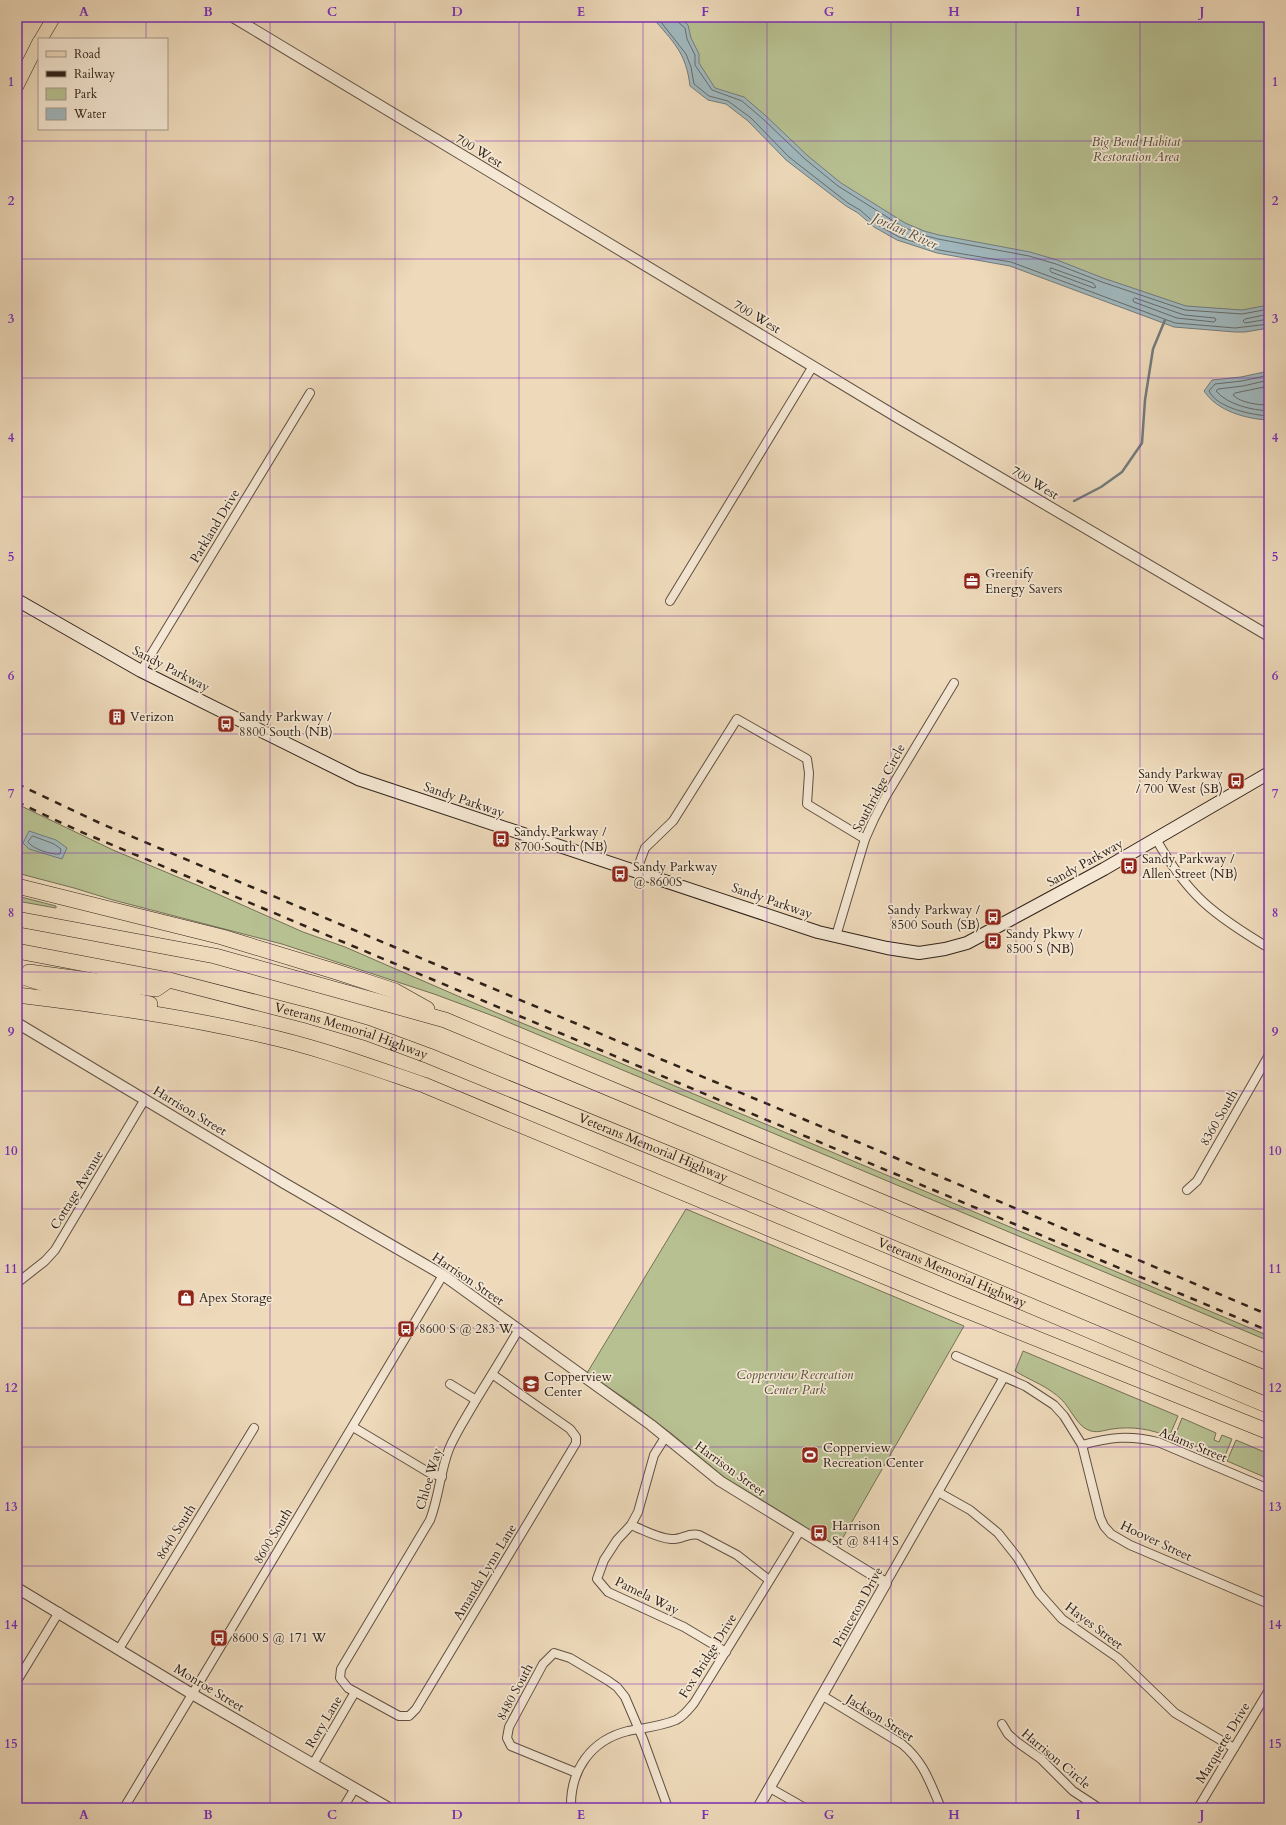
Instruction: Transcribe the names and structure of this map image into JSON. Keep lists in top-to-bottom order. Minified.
{"streets":{"highway":["Veterans Memorial Highway"],"main road":["Sandy Parkway"],"street":["700 West","Parkland Drive","Southridge Circle","Harrison Street","8360 South","Cottage Avenue","Adams Street","Chloe Way","8640 South","8600 South","Hoover Street","Amanda Lynn Lane","Pamela Way","Princeton Drive","Hayes Street","Fox Bridge Drive","Monroe Street","8480 South","Jackson Street","Rory Lane","Marquette Drive","Harrison Circle"]},"crossings":[["Parkland Drive","Sandy Parkway"],["Sandy Parkway","Southridge Circle"],["Harrison Street","Cottage Avenue"],["Harrison Street","Chloe Way"],["Harrison Street","8600 South"],["Harrison Street","Pamela Way"],["Harrison Street","Princeton Drive"],["Harrison Street","Fox Bridge Drive"],["Adams Street","Hoover Street"],["Chloe Way","Amanda Lynn Lane"],["Chloe Way","Rory Lane"],["8640 South","Monroe Street"],["8600 South","Monroe Street"],["Hoover Street","Princeton Drive"],["Amanda Lynn Lane","Rory Lane"],["Pamela Way","Fox Bridge Drive"],["Princeton Drive","Hayes Street"],["Princeton Drive","Jackson Street"],["Hayes Street","Marquette Drive"],["Fox Bridge Drive","8480 South"],["Monroe Street","Rory Lane"]],"water":["Jordan River"],"parks":["Big Bend Habitat Restoration Area","Copperview Recreation Center Park"],"places":{"office":["Greenify Energy Savers"],"building":["Verizon"],"bus stop":["Sandy Parkway / 8800 South (NB)","Sandy Parkway / 700 West (SB)","Sandy Parkway / 8700 South (NB)","Sandy Parkway / Allen Street (NB)","Sandy Parkway @ 8600S","Sandy Parkway / 8500 South (SB)","Sandy Pkwy / 8500 S (NB)","8600 S @ 283 W","Harrison St @ 8414 S","8600 S @ 171 W"],"shop":["Apex Storage"],"school or university":["Copperview Center"],"sports":["Copperview Recreation Center"]},"legend":["Road","Railway","Park","Water"],"grid":{"columns":["A","B","C","D","E","F","G","H","I","J"],"rows":["1","2","3","4","5","6","7","8","9","10","11","12","13","14","15"]}}
